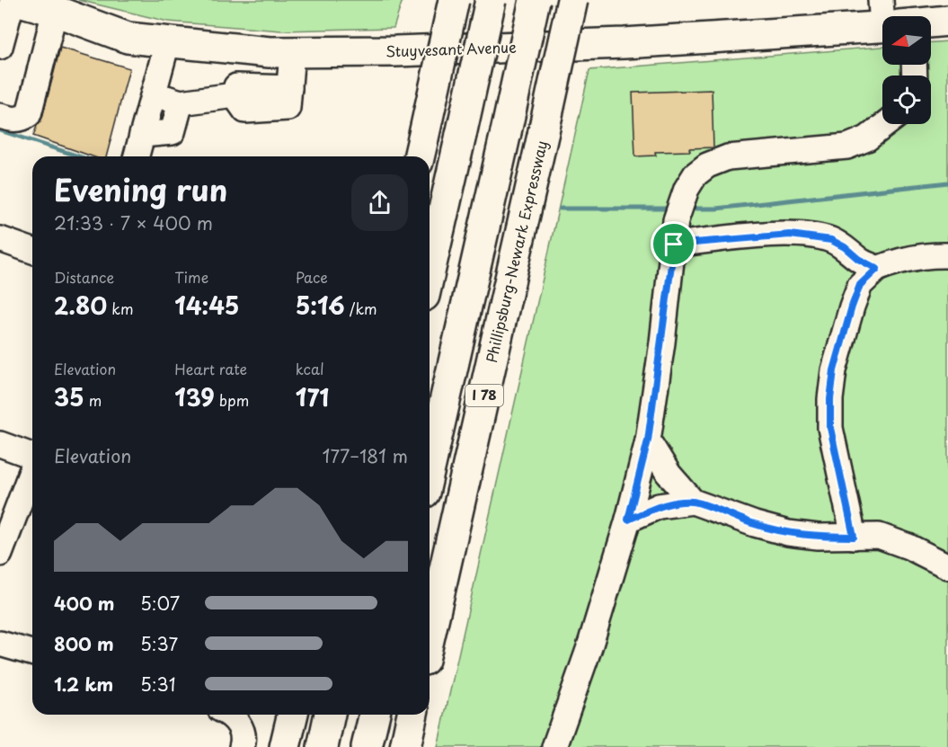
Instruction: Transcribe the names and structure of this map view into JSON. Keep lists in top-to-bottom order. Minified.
{"streets":{"main road":["Stuyvesant Avenue","Phillipsburg-Newark Expressway","I 78"]},"north":"left","page":{"heading":["Evening run","21:33 · 7 × 400 m"],"stats":[["Distance","2.80 km"],["Time","14:45"],["Pace","5:16 /km"],["Elevation","35 m"],["Heart rate","139 bpm"],["kcal","171"]],"chart":["Elevation","177–181 m"],"list":[{"name":"400 m","note":"5:07"},{"name":"800 m","note":"5:37"},{"name":"1.2 km","note":"5:31"}]}}
